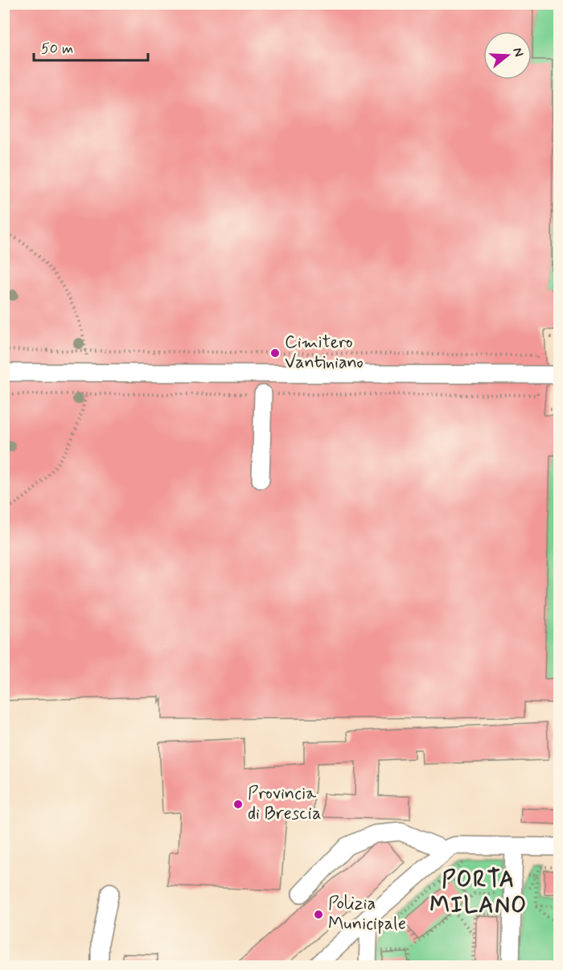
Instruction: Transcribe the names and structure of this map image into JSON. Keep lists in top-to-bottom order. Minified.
{"districts":["PORTA MILANO"],"places":["Cimitero Vantiniano","Provincia di Brescia","Polizia Municipale"],"scale_bar":"50 m","north":"right"}
